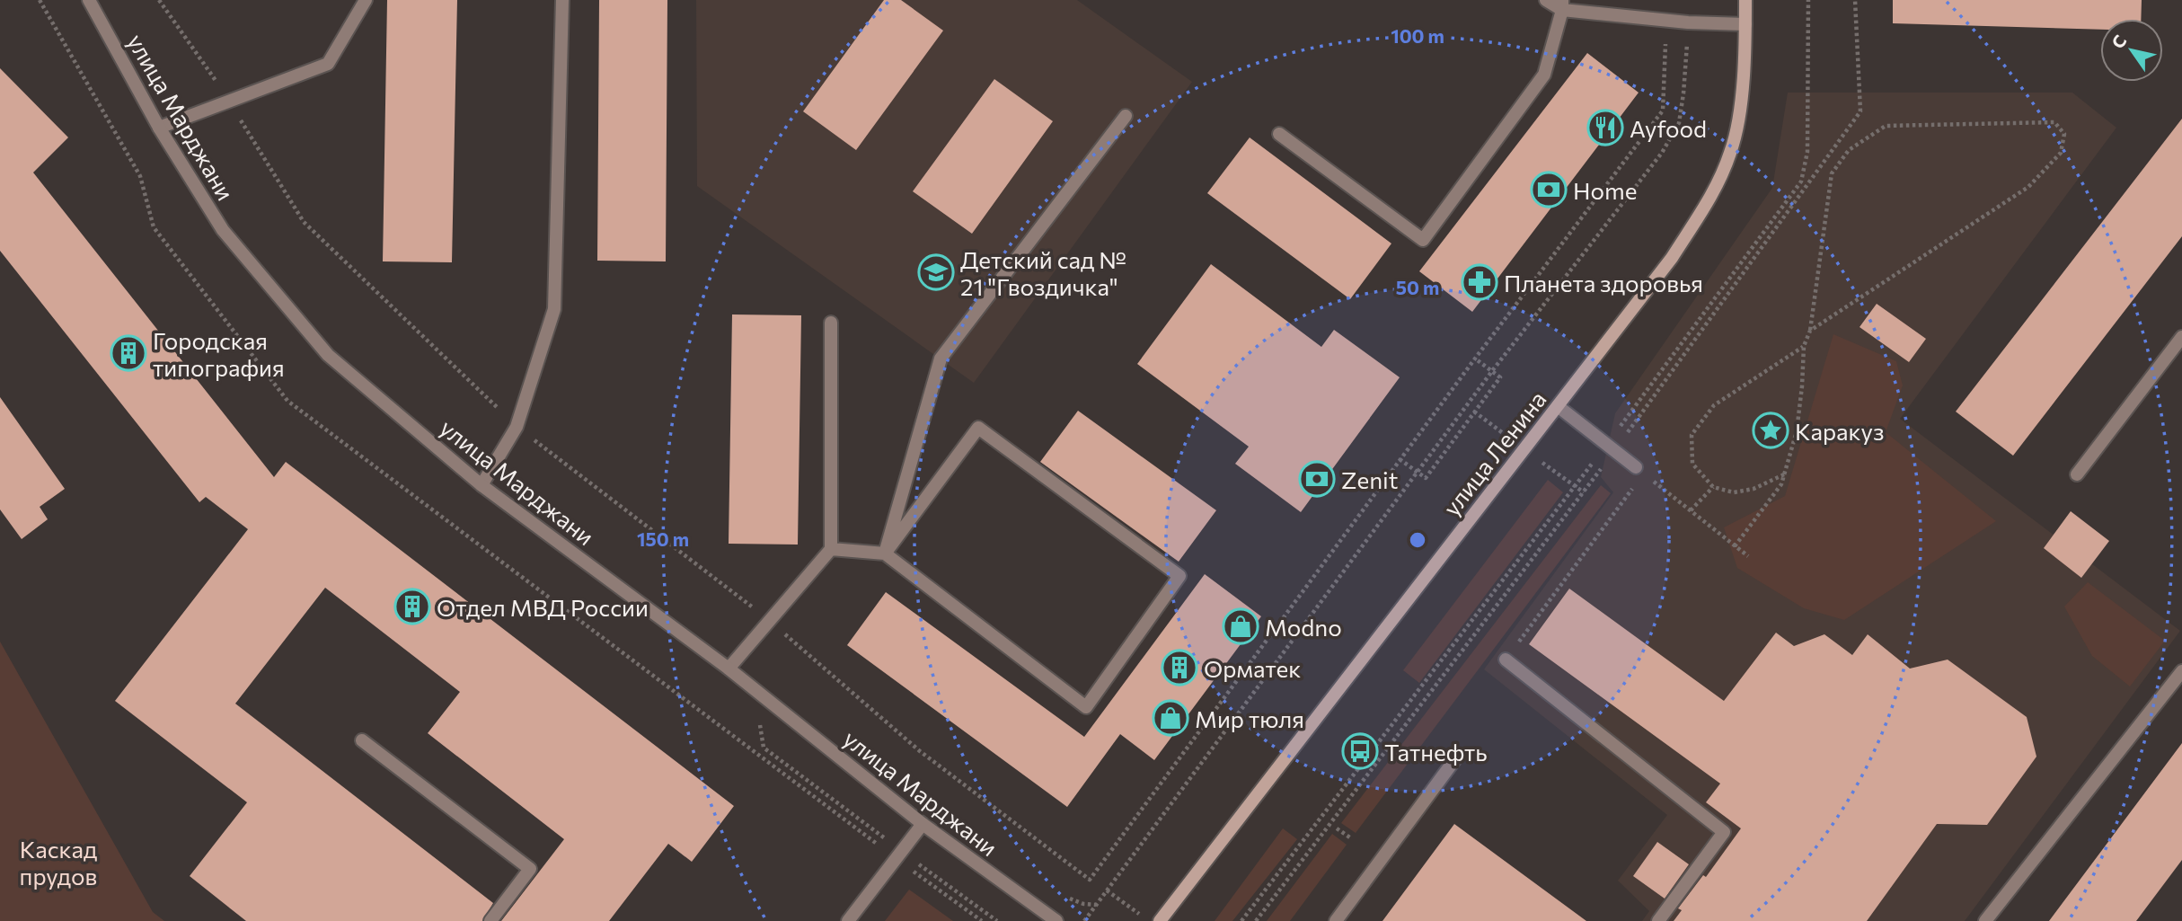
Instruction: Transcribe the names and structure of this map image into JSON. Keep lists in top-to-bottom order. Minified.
{"streets":{"main road":["улица Ленина"],"street":["улица Марджани"]},"parks":["Каскад прудов"],"places":{"restaurant":["Ayfood"],"bank":["Home","Zenit"],"school or university":["Детский сад № 21 \"Гвоздичка\""],"pharmacy":["Планета здоровья"],"building":["Городская типография","Отдел МВД России","Орматек"],"place":["Каракуз"],"shop":["Modno","Мир тюля"],"bus stop":["Татнефть"]},"north":"top left","rings":["100 m","50 m","150 m"]}
